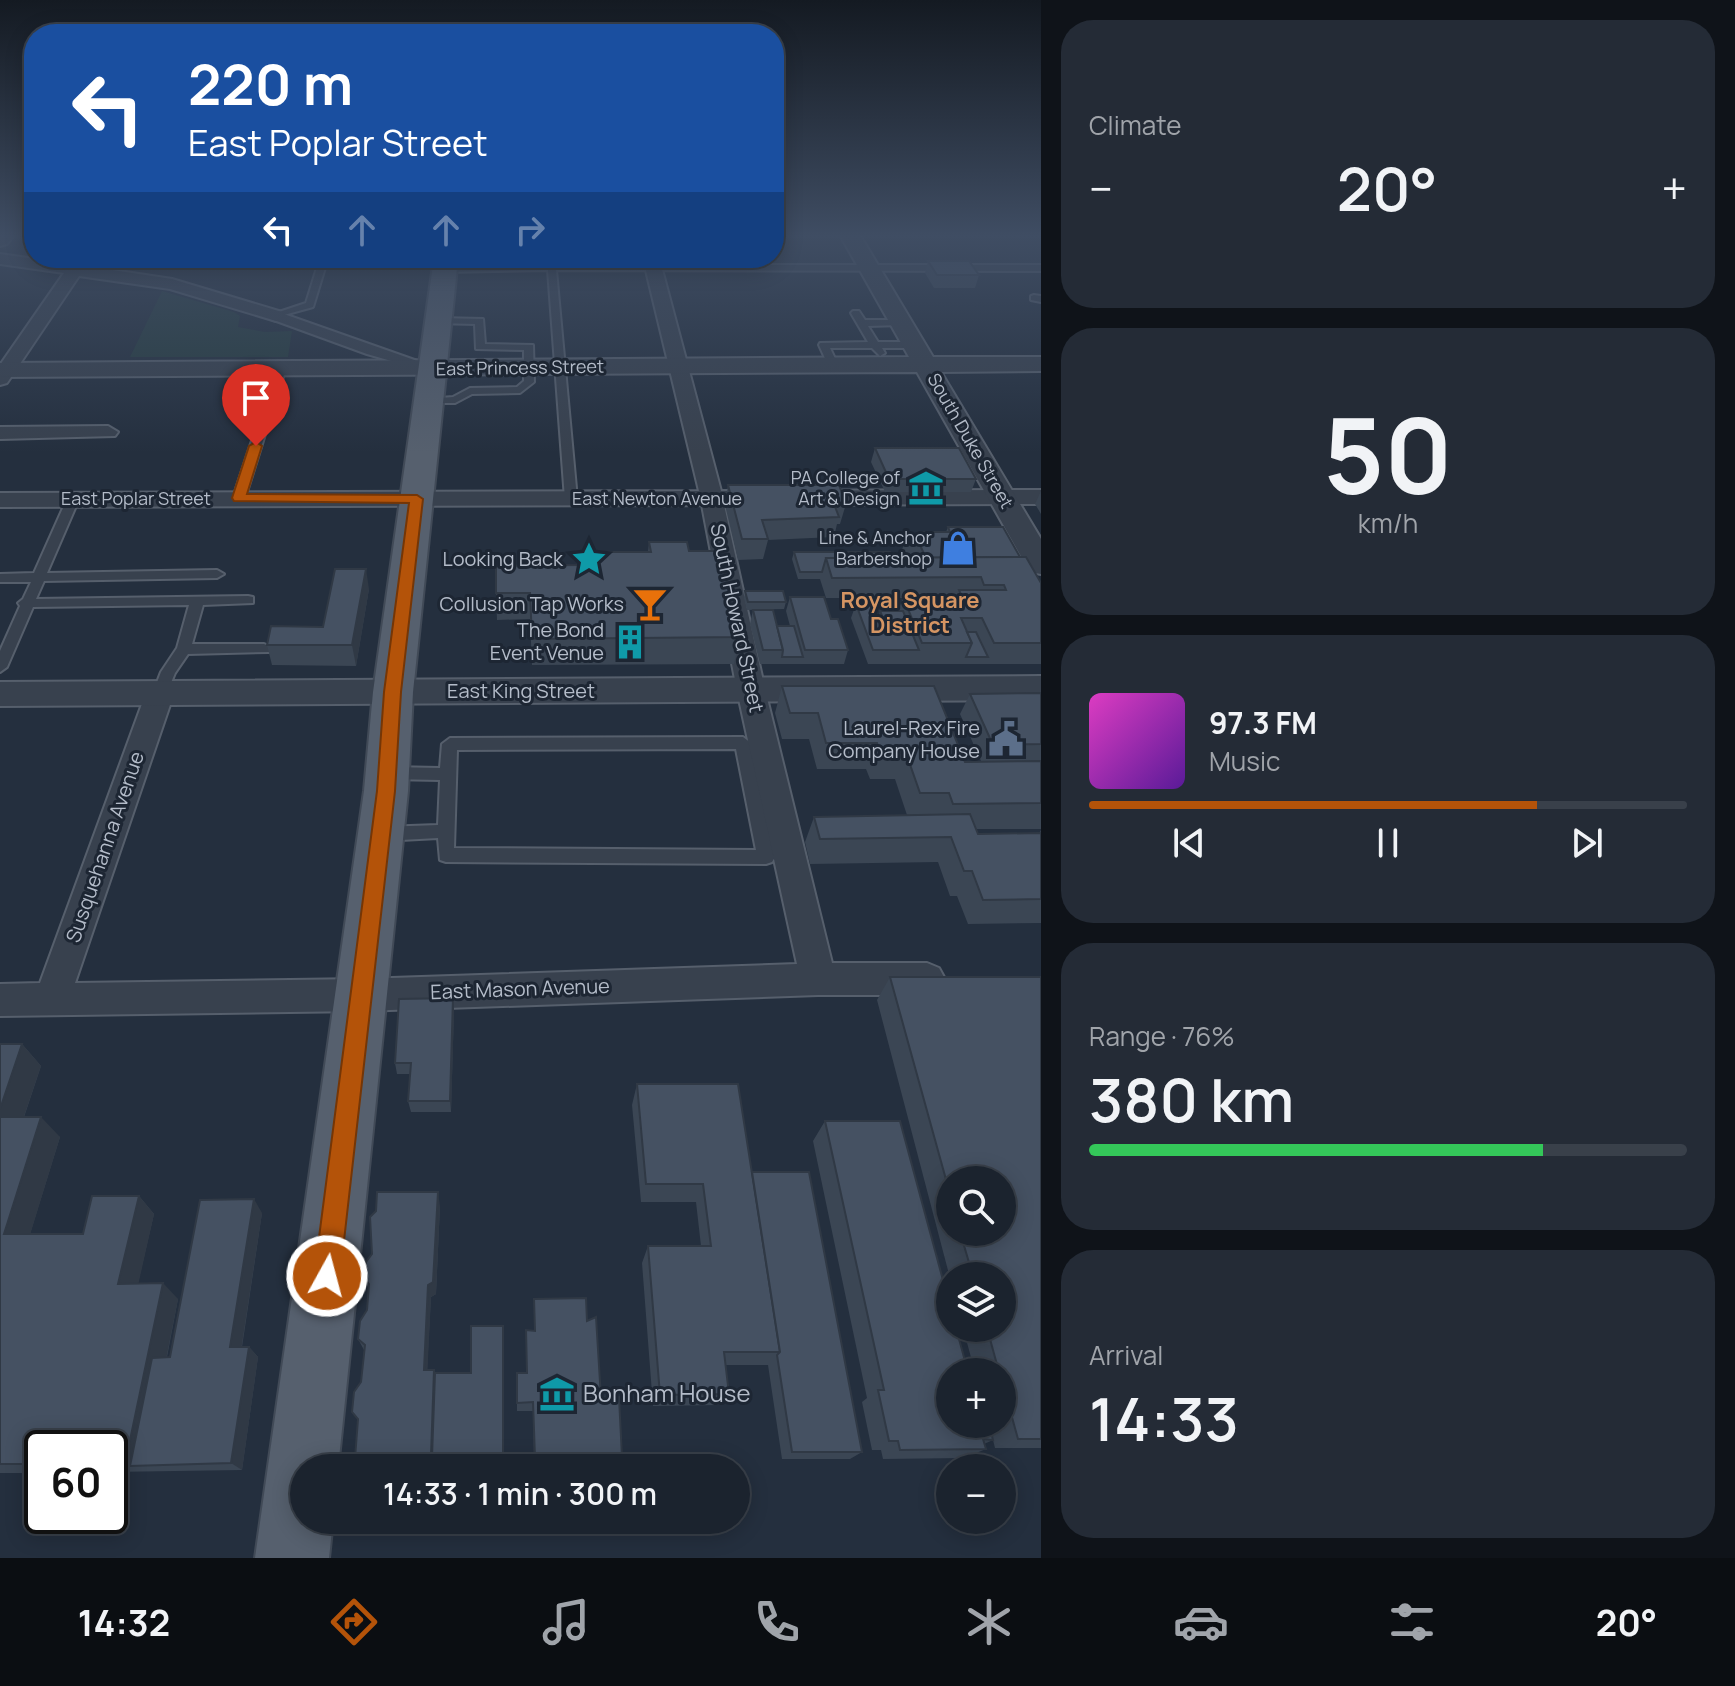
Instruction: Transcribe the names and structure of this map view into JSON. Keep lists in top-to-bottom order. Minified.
{"streets":{"street":["East Princess Street","South Duke Street","East Poplar Street","East Newton Avenue","South Howard Street","East King Street","Susquehanna Avenue","East Mason Avenue"]},"crossings":[["East Princess Street","South Duke Street"],["East Princess Street","South Howard Street"],["South Duke Street","East Newton Avenue"],["East Poplar Street","East Newton Avenue"],["East Newton Avenue","South Howard Street"],["South Howard Street","East King Street"],["South Howard Street","East Mason Avenue"],["East King Street","Susquehanna Avenue"],["Susquehanna Avenue","East Mason Avenue"]],"districts":["Royal Square District"],"places":{"museum":["PA College of Art & Design","Bonham House"],"shop":["Line & Anchor Barbershop"],"place":["Looking Back"],"bar":["Collusion Tap Works"],"building":["The Bond Event Venue"],"public building":["Laurel-Rex Fire Company House"]},"page":{"tile":["Climate",["50","km/h"],["Range · 76%","380 km"],["Arrival","14:33"]],"turn":["220 m","East Poplar Street"],"heat":["−","20°","+"],"song":["97.3 FM","Music"],"map_buttons":["+","−"],"limit":"60","trip":"14:33 · 1 min · 300 m","tabs":["14:32","20°"]}}
